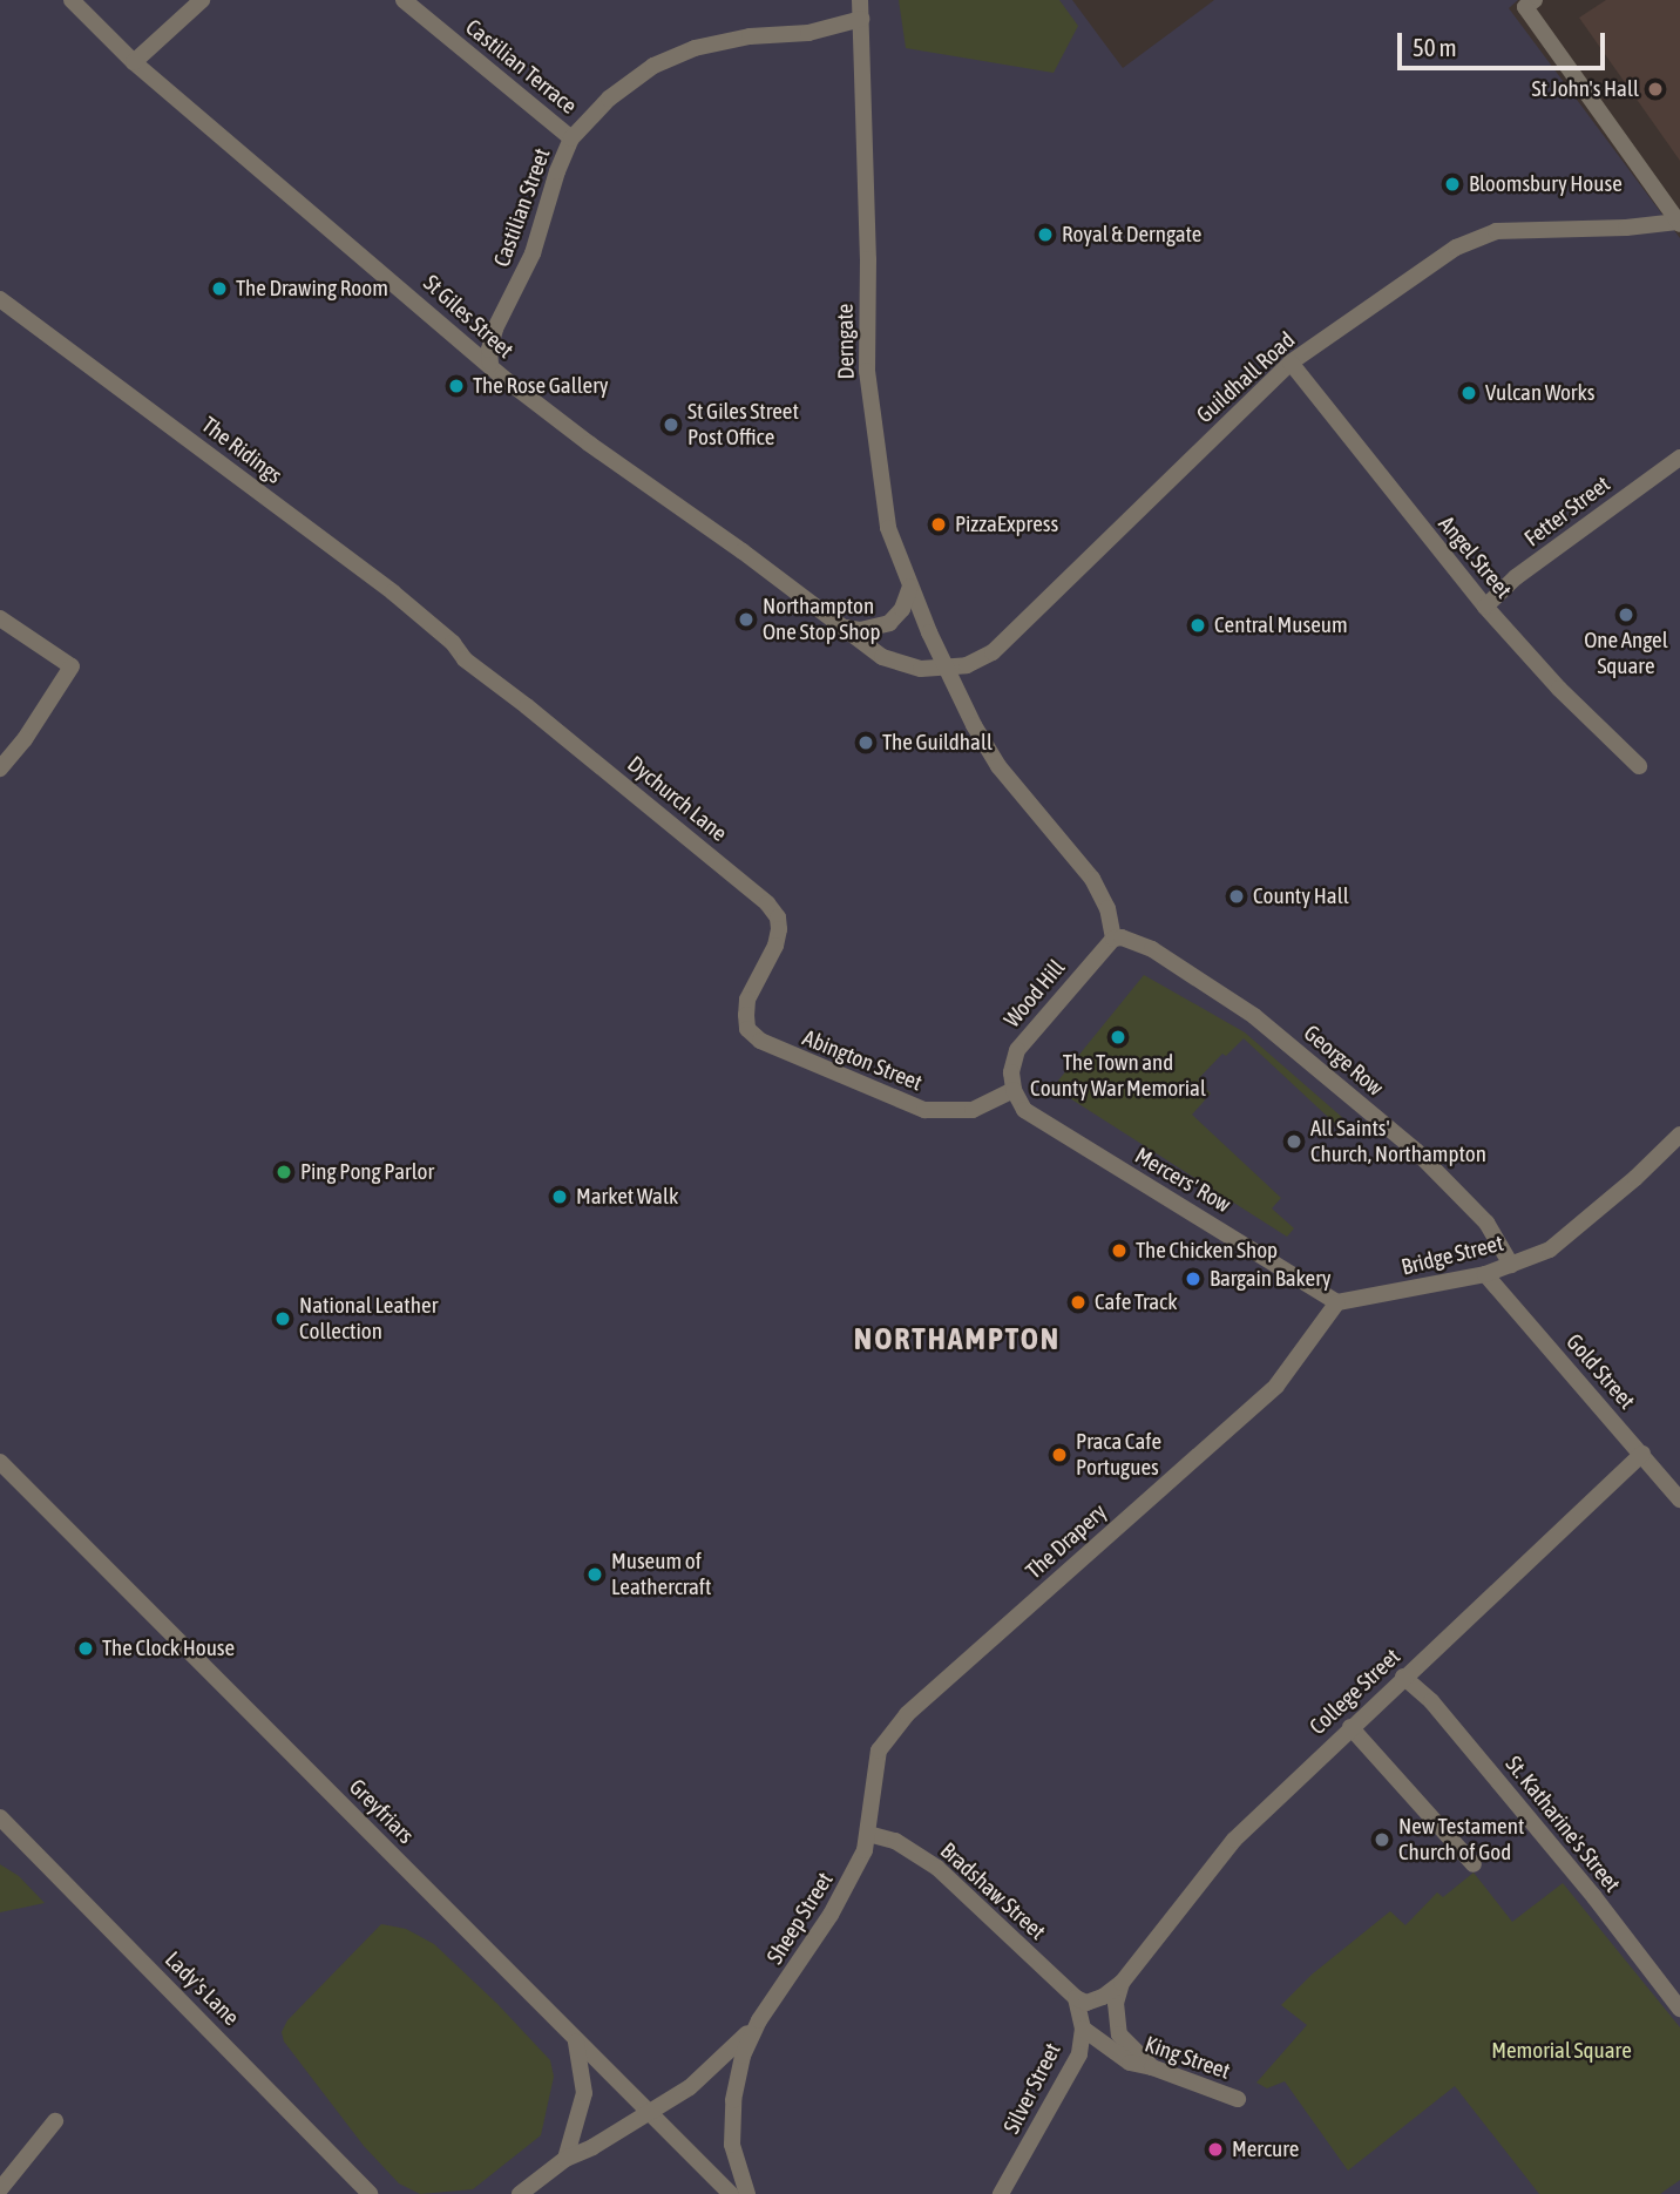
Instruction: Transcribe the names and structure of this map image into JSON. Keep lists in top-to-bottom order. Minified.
{"streets":{"street":["Castilian Terrace","Castilian Street","St Giles Street","Derngate","Guildhall Road","The Ridings","Fetter Street","Angel Street","Dychurch Lane","Wood Hill","Abington Street","George Row","Mercers' Row","Bridge Street","Gold Street","The Drapery","College Street","Greyfriars","St. Katharine's Street","Bradshaw Street","Sheep Street","Lady's Lane","King Street","Silver Street"]},"crossings":[["Castilian Terrace","Castilian Street"],["Castilian Street","St Giles Street"],["Castilian Street","Derngate"],["St Giles Street","Derngate"],["St Giles Street","Guildhall Road"],["Derngate","Guildhall Road"],["Derngate","Wood Hill"],["Derngate","George Row"],["Guildhall Road","Angel Street"],["The Ridings","Dychurch Lane"],["Fetter Street","Angel Street"],["Dychurch Lane","Abington Street"],["Wood Hill","Abington Street"],["Wood Hill","George Row"],["Wood Hill","Mercers' Row"],["Abington Street","Mercers' Row"],["George Row","Bridge Street"],["Mercers' Row","Bridge Street"],["Mercers' Row","The Drapery"],["Bridge Street","Gold Street"],["Bridge Street","The Drapery"],["Gold Street","College Street"],["The Drapery","Bradshaw Street"],["The Drapery","Sheep Street"],["College Street","St. Katharine's Street"],["College Street","Bradshaw Street"],["College Street","Silver Street"],["Greyfriars","Sheep Street"],["Bradshaw Street","Sheep Street"],["Bradshaw Street","Silver Street"],["King Street","Silver Street"]],"districts":["NORTHAMPTON"],"parks":["Memorial Square"],"places":["St John's Hall","Bloomsbury House","Royal & Derngate","The Drawing Room","The Rose Gallery","Vulcan Works","St Giles Street Post Office","PizzaExpress","One Angel Square","Northampton One Stop Shop","Central Museum","The Guildhall","County Hall","The Town and County War Memorial","All Saints' Church, Northampton","Ping Pong Parlor","Market Walk","The Chicken Shop","Bargain Bakery","Cafe Track","National Leather Collection","Praca Cafe Portugues","Museum of Leathercraft","The Clock House","New Testament Church of God","Mercure"],"scale_bar":"50 m"}
